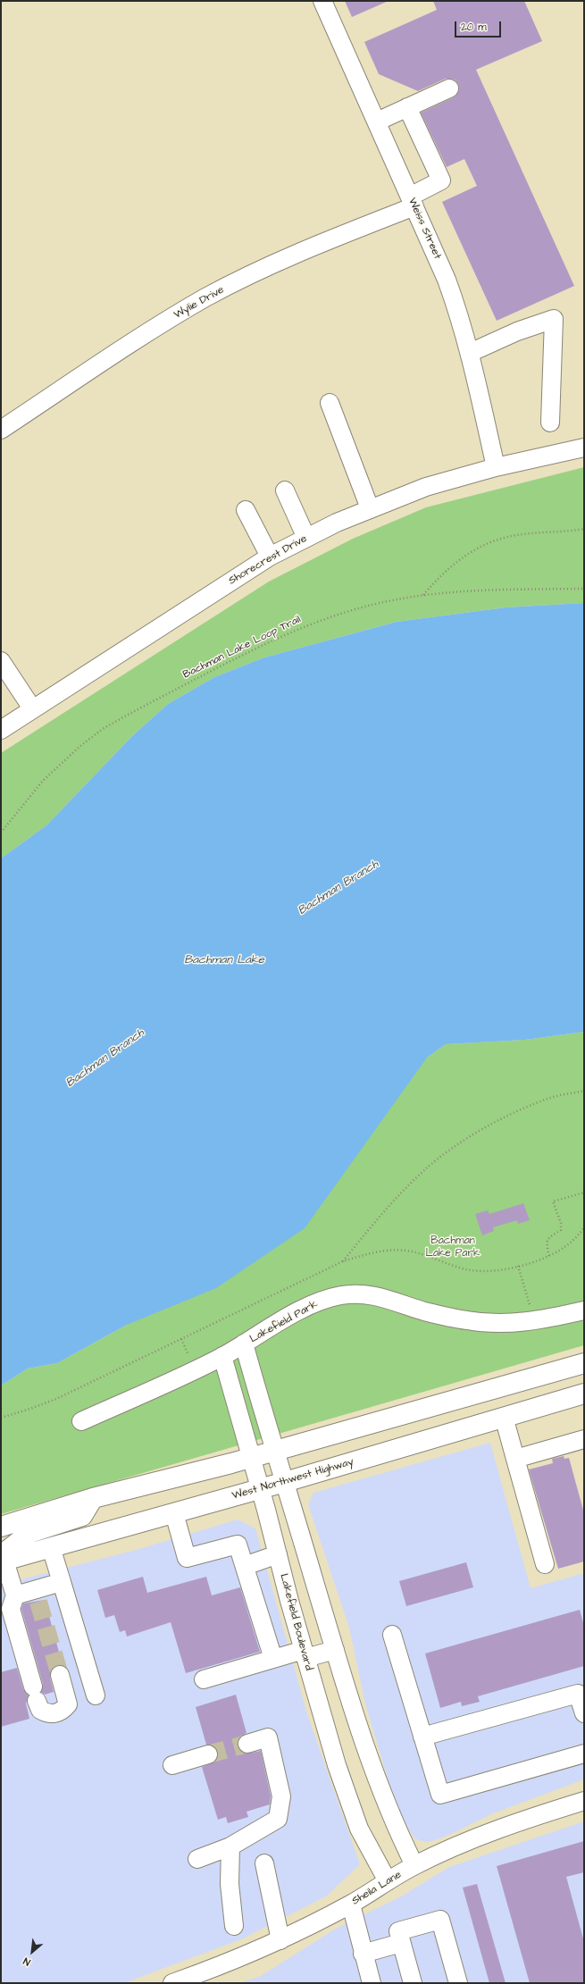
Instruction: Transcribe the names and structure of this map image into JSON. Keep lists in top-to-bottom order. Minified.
{"streets":{"main road":["West Northwest Highway"],"street":["Weiss Street","Wylie Drive","Shorecrest Drive","Lakefield Park","Lakefield Boulevard","Sheila Lane"],"path":["Bachman Lake Loop Trail"]},"crossings":[["Weiss Street","Wylie Drive"],["Weiss Street","Shorecrest Drive"],["Lakefield Park","Lakefield Boulevard"],["West Northwest Highway","Lakefield Boulevard"],["Lakefield Boulevard","Sheila Lane"]],"water":["Bachman Branch","Bachman Lake"],"parks":["Bachman Lake Park"],"scale_bar":"20 m","north":"bottom left"}
